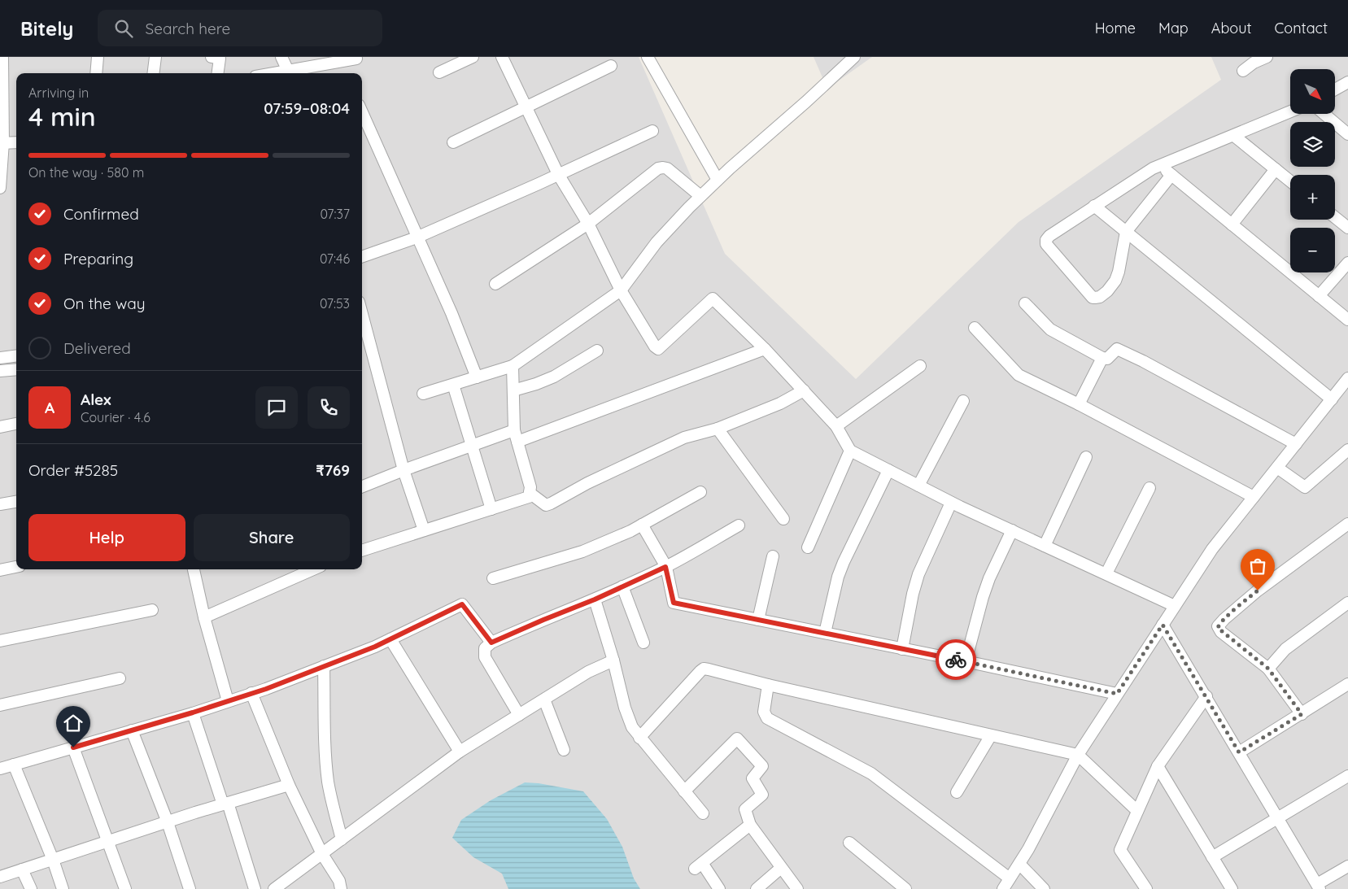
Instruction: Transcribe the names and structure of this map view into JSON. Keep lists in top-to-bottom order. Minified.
{"north":"bottom right","page":{"header":"Bitely","search":"Search here","nav":["Home","Map","About","Contact"],"map_buttons":["+","−"],"heading":["4 min","Arriving in","07:59–08:04"],"panel":["Alex","Courier · 4.6","Order #5285","₹769"],"bar":"On the way · 580 m","list":[["Confirmed","07:37"],["Preparing","07:46"],["On the way","07:53"],"Delivered"],"round":"A","buttons":["Help","Share"]}}
